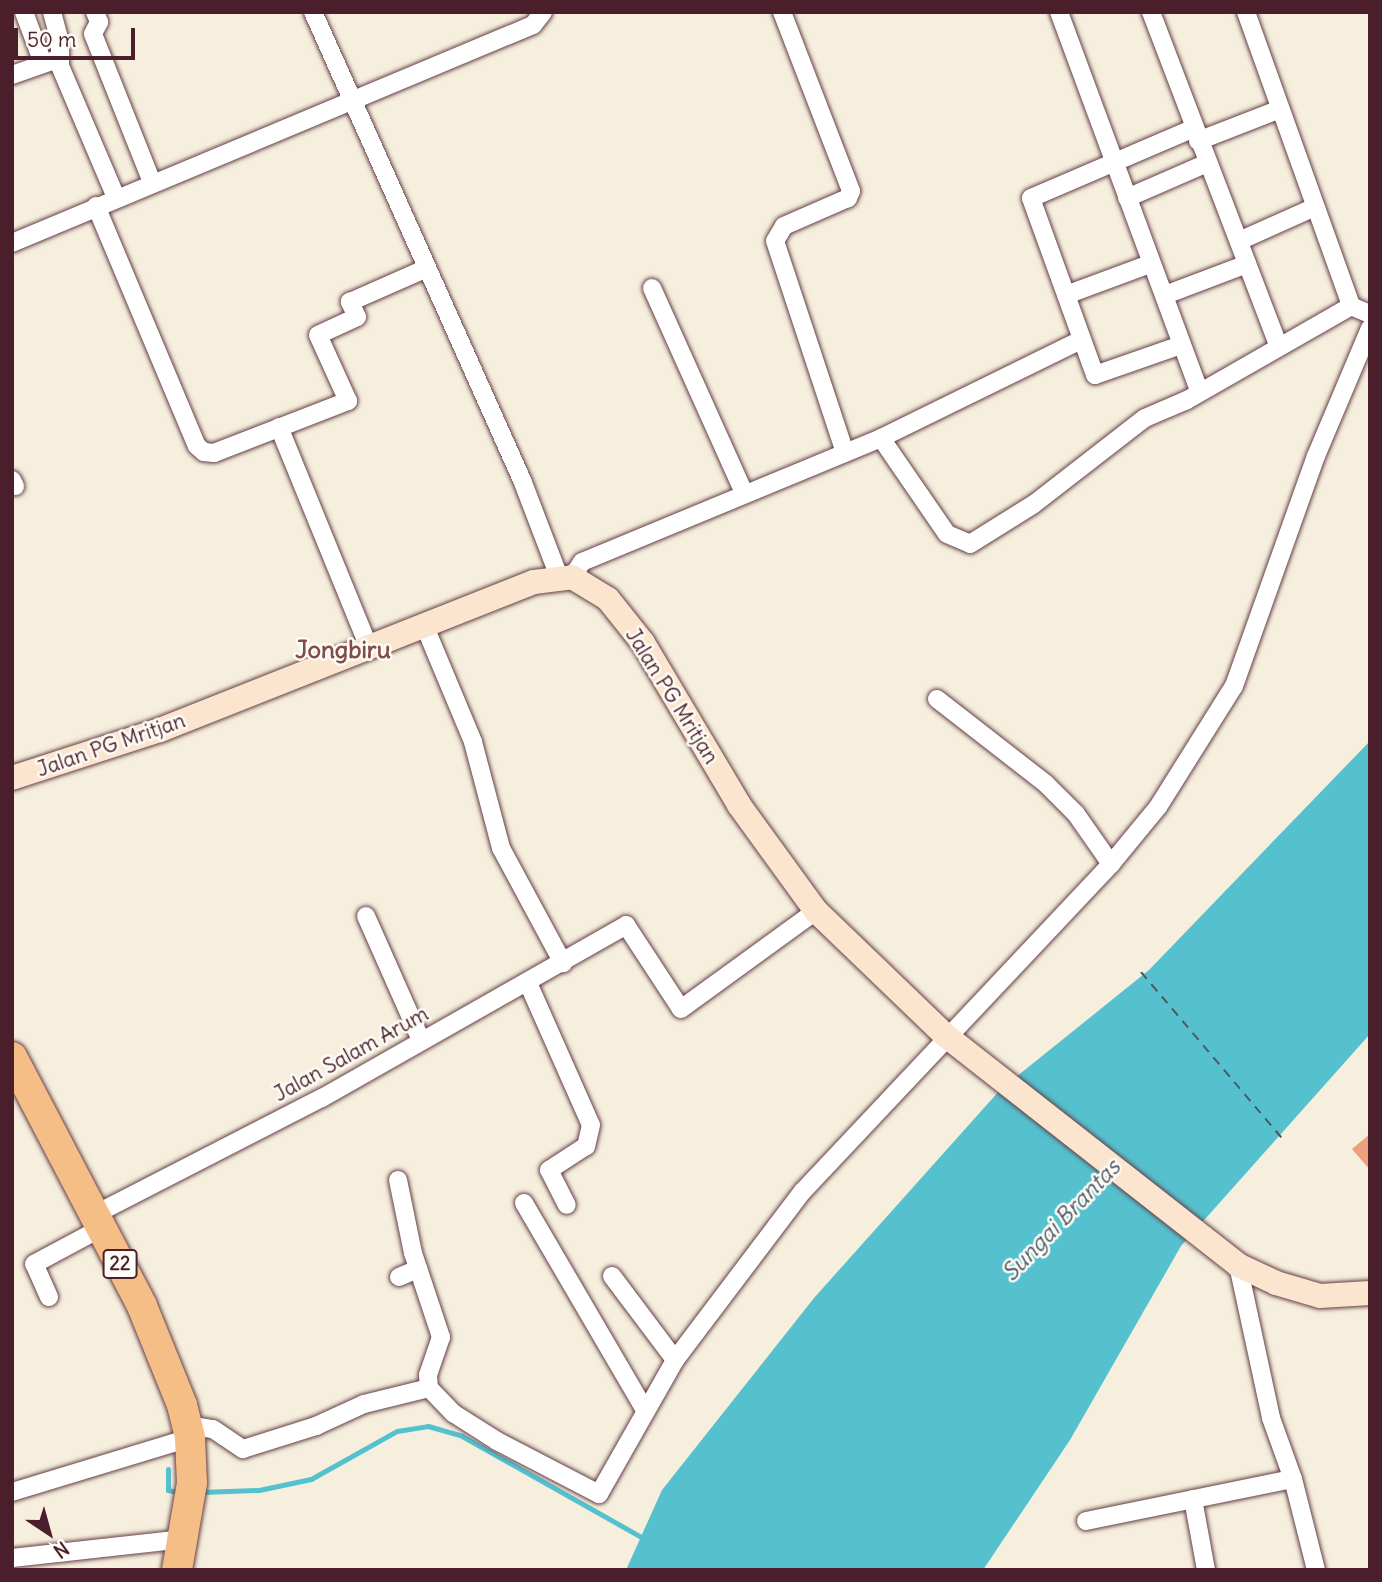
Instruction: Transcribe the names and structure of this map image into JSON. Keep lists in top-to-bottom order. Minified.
{"streets":{"highway":["22"],"main road":["Jalan PG Mritjan"],"street":["Jalan Salam Arum"]},"crossings":[["Jalan PG Mritjan","Jalan Salam Arum"],["Jalan Salam Arum","22"]],"districts":["Jongbiru"],"water":["Sungai Brantas"],"scale_bar":"50 m","north":"bottom right"}
